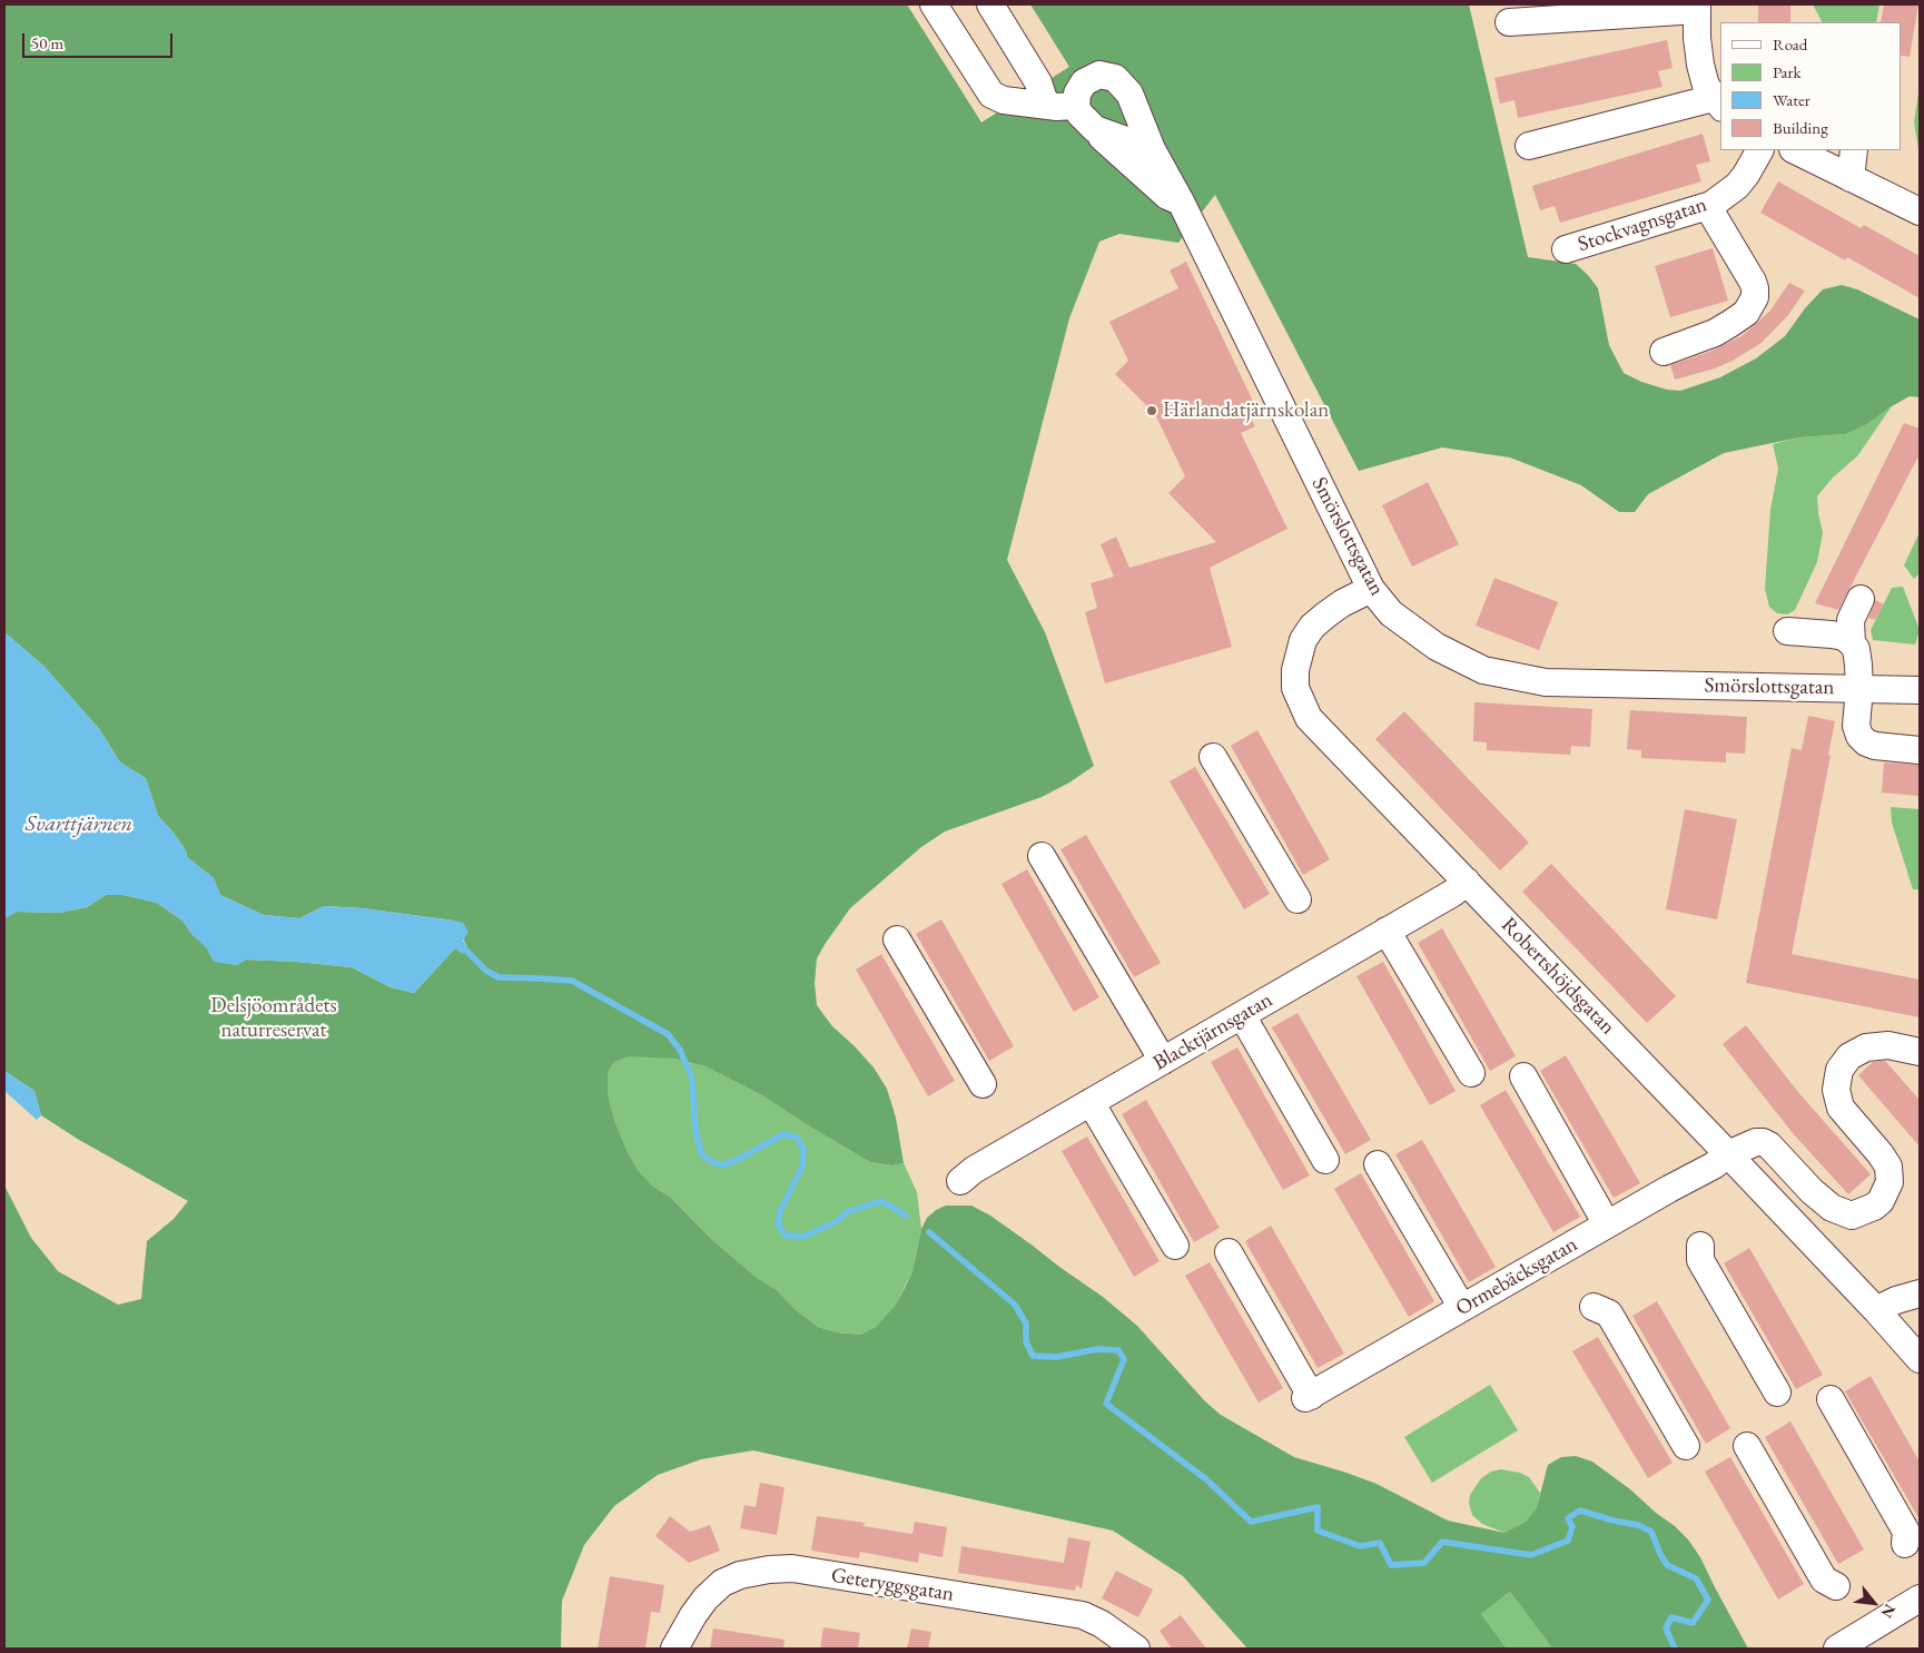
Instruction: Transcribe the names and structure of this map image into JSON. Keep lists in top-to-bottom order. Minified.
{"streets":{"street":["Stockvagnsgatan","Smörslottsgatan","Robertshöjdsgatan","Blacktjärnsgatan","Ormebäcksgatan","Geteryggsgatan"]},"crossings":[["Smörslottsgatan","Robertshöjdsgatan"],["Robertshöjdsgatan","Blacktjärnsgatan"],["Robertshöjdsgatan","Ormebäcksgatan"]],"water":["Svarttjärnen"],"parks":["Delsjöområdets naturreservat"],"places":["Härlandatjärnskolan"],"legend":["Road","Park","Water","Building"],"scale_bar":"50 m","north":"bottom right"}
